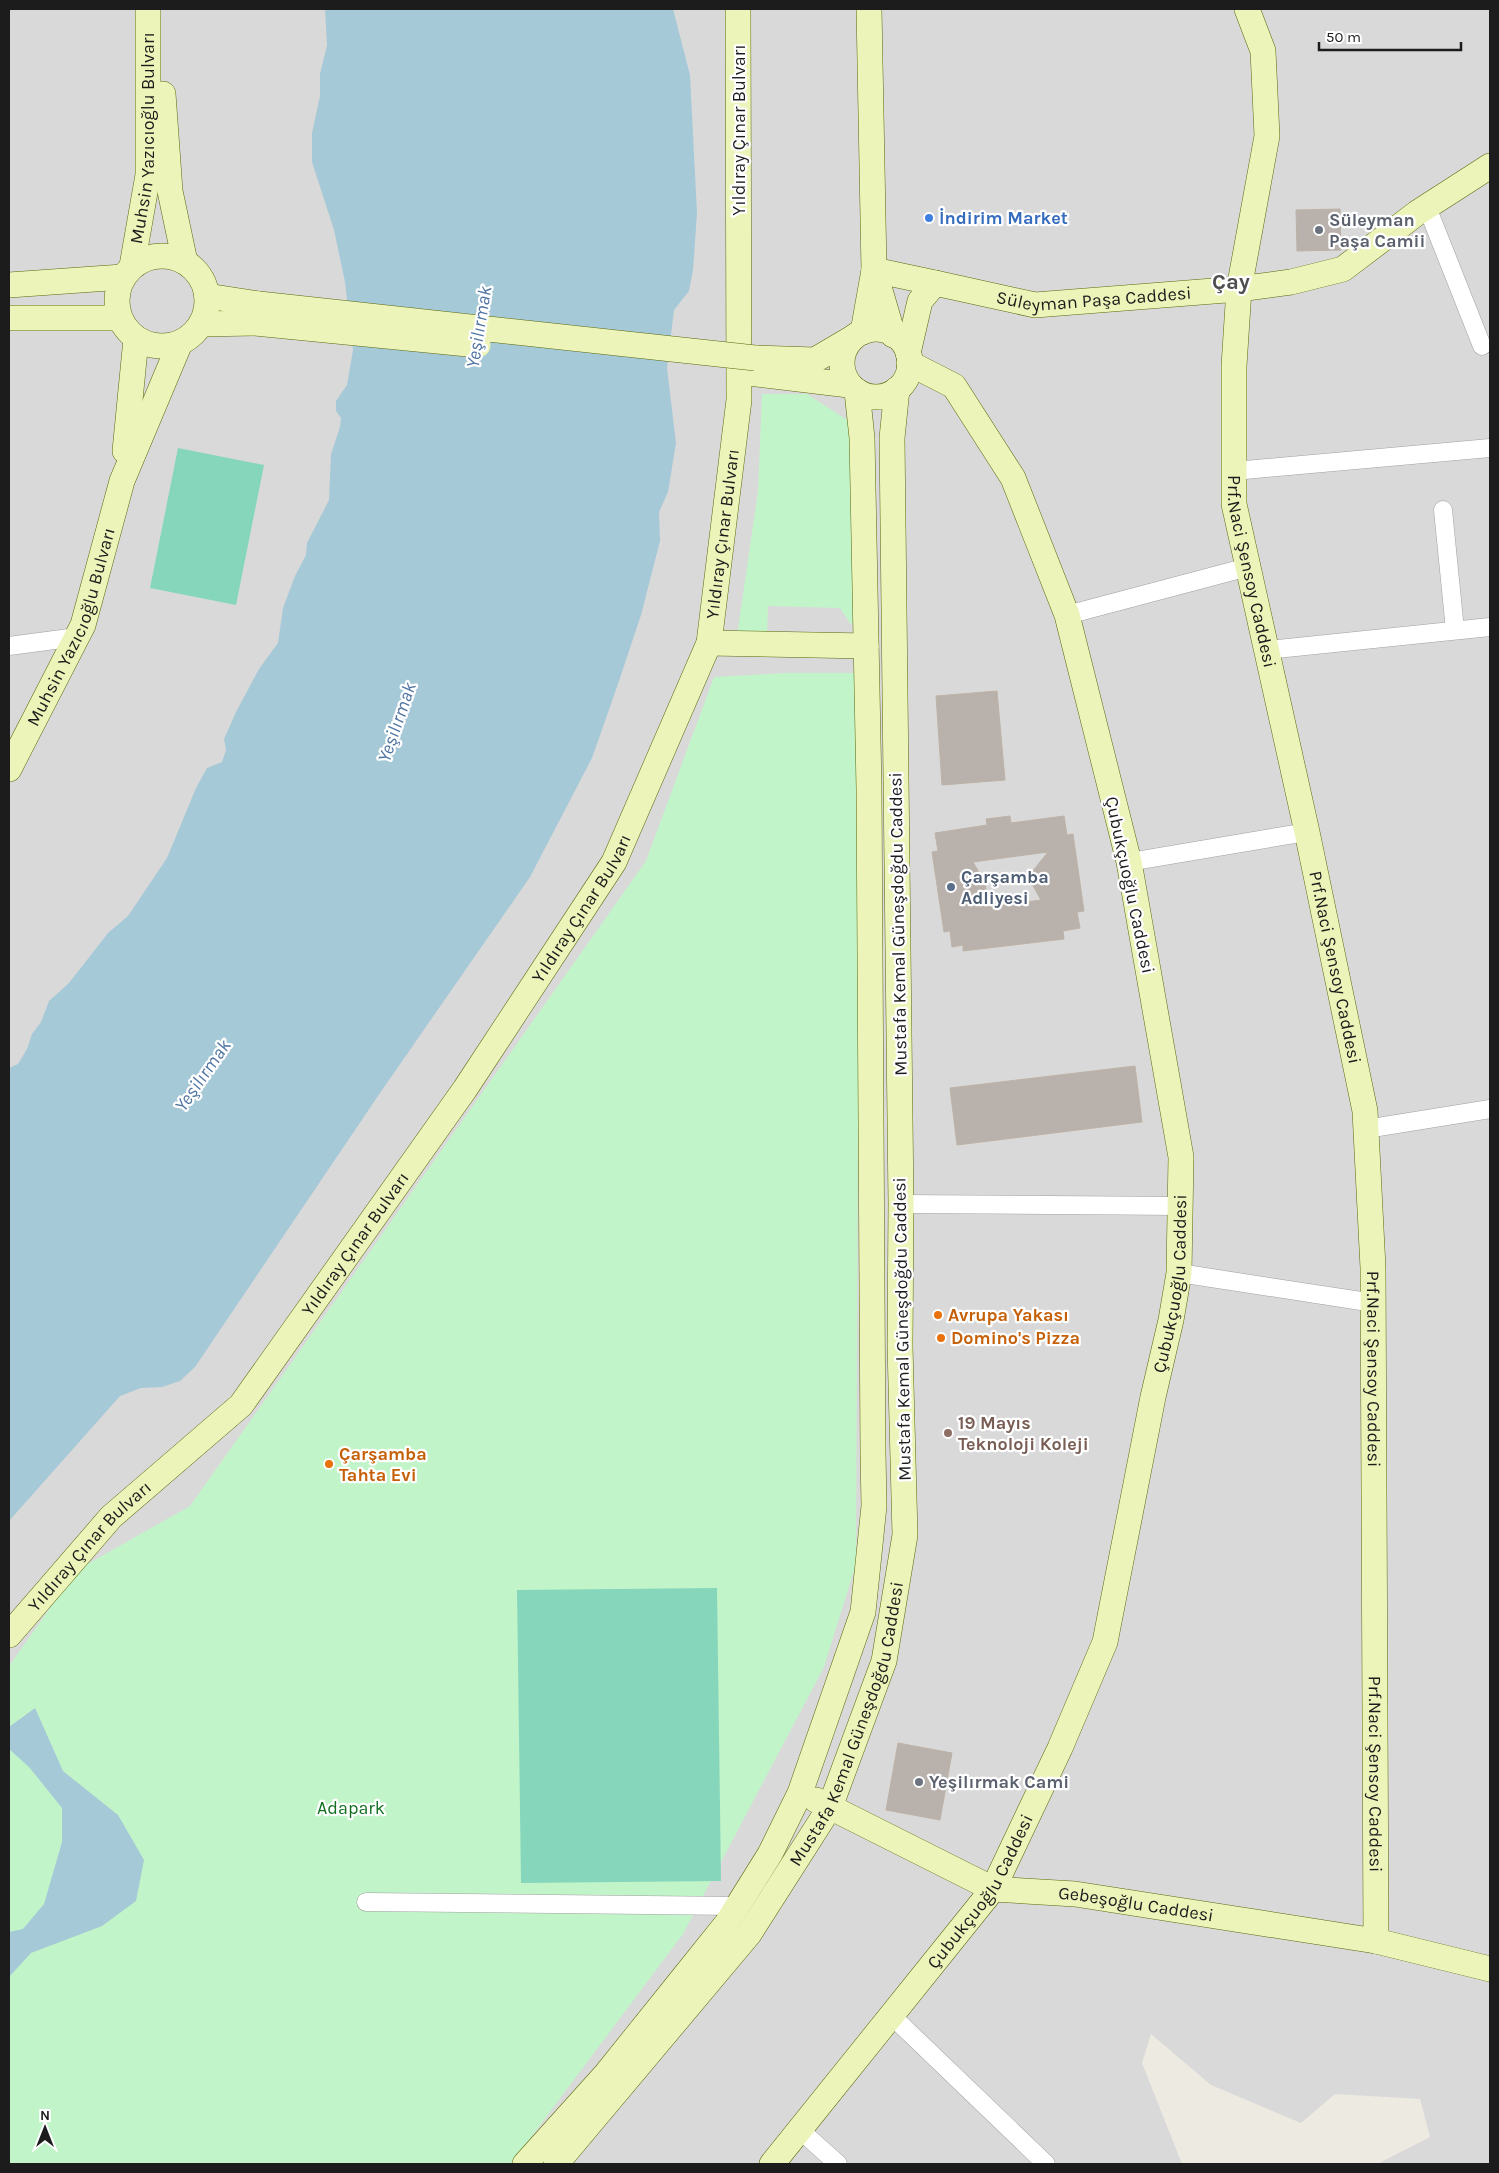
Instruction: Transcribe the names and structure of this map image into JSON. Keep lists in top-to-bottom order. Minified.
{"streets":{"main road":["Yıldıray Çınar Bulvarı","Muhsin Yazıcıoğlu Bulvarı","Süleyman Paşa Caddesi","Prf.Naci Şensoy Caddesi","Çubukçuoğlu Caddesi","Mustafa Kemal Güneşdoğdu Caddesi","Gebeşoğlu Caddesi"]},"crossings":[["Süleyman Paşa Caddesi","Prf.Naci Şensoy Caddesi"],["Prf.Naci Şensoy Caddesi","Gebeşoğlu Caddesi"],["Çubukçuoğlu Caddesi","Mustafa Kemal Güneşdoğdu Caddesi"],["Çubukçuoğlu Caddesi","Gebeşoğlu Caddesi"],["Mustafa Kemal Güneşdoğdu Caddesi","Gebeşoğlu Caddesi"]],"districts":["Çay"],"water":["Yeşilırmak"],"parks":["Adapark"],"places":["İndirim Market","Süleyman Paşa Camii","Çarşamba Adliyesi","Avrupa Yakası","Domino's Pizza","19 Mayıs Teknoloji Koleji","Çarşamba Tahta Evi","Yeşilırmak Cami"],"scale_bar":"50 m","north":"top"}
